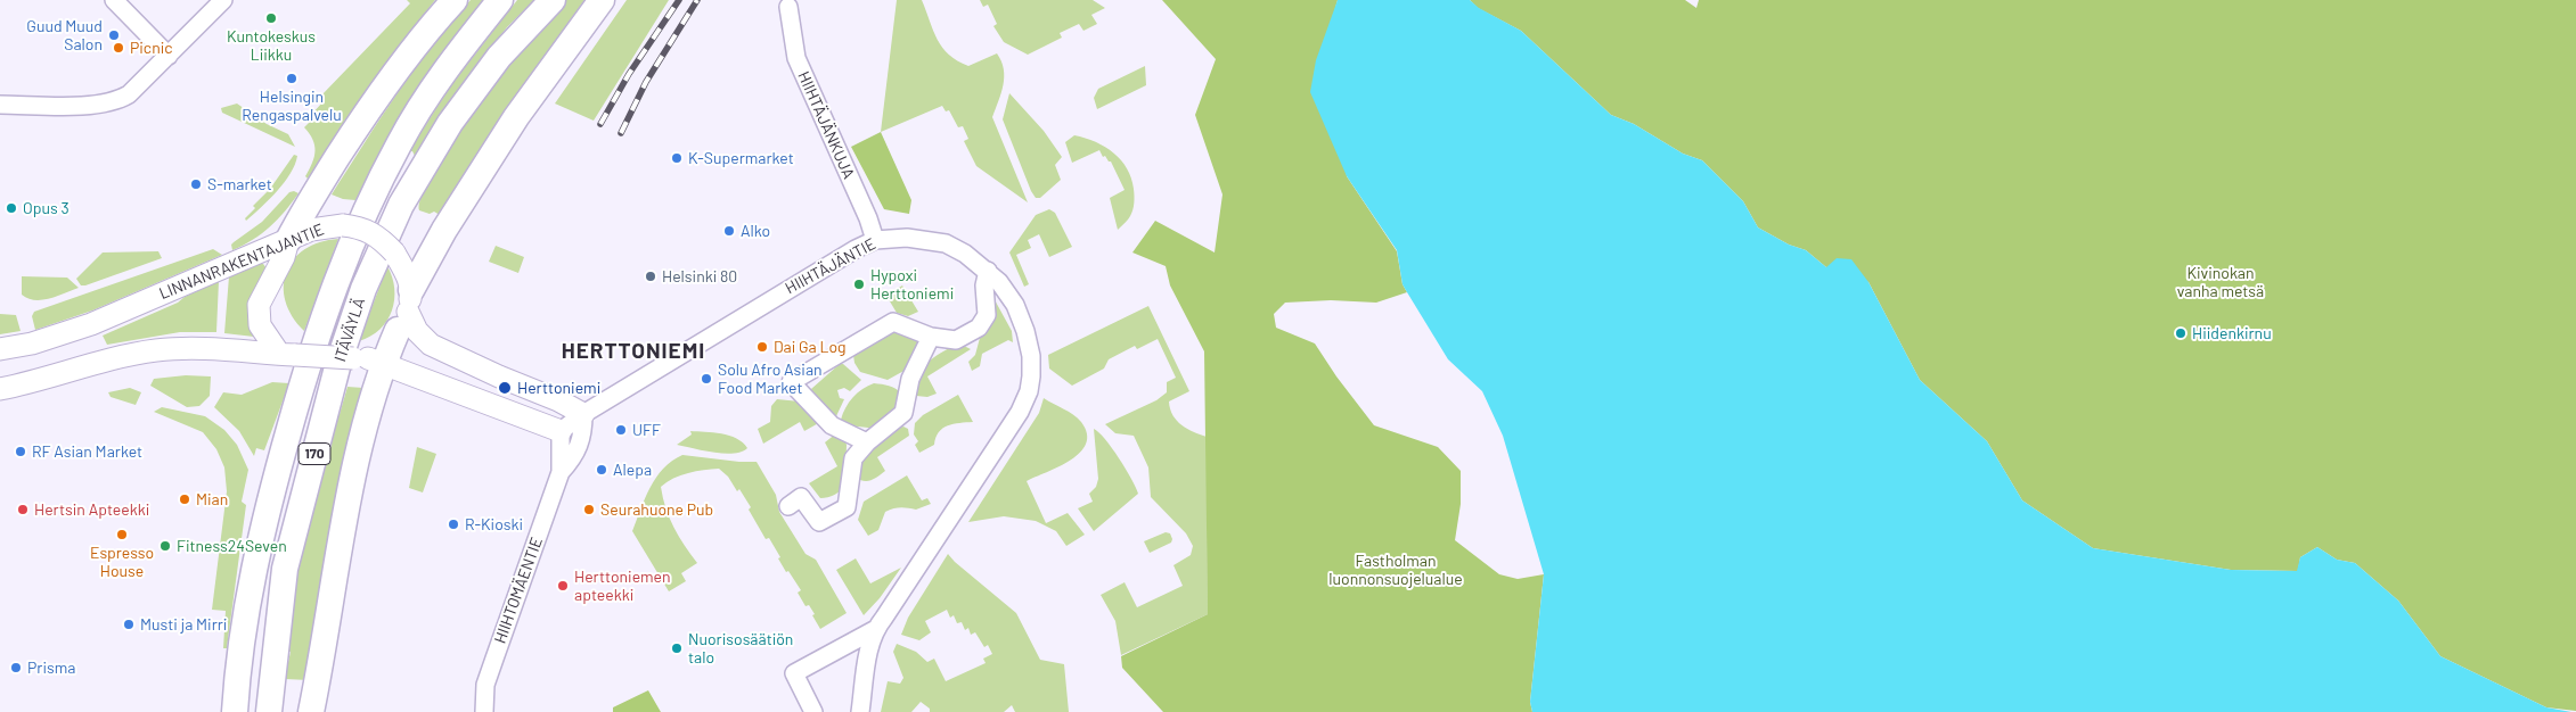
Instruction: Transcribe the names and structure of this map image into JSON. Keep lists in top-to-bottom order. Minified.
{"streets":{"highway":["ITÄVÄYLÄ","170"],"main road":["LINNANRAKENTAJANTIE"],"street":["HIIHTÄJÄNKUJA","HIIHTÄJÄNTIE","HIIHTOMÄENTIE"]},"crossings":[["HIIHTÄJÄNKUJA","HIIHTÄJÄNTIE"],["HIIHTÄJÄNTIE","HIIHTOMÄENTIE"]],"districts":["HERTTONIEMI"],"parks":["Kivinokan vanha metsä","Fastholman luonnonsuojelualue"],"places":["Kuntokeskus Liikku","Guud Muud Salon","Picnic","Helsingin Rengaspalvelu","K-Supermarket","S-market","Opus 3","Alko","Helsinki 80","Hypoxi Herttoniemi","Hiidenkirnu","Dai Ga Log","Solu Afro Asian Food Market","Herttoniemi","UFF","RF Asian Market","Alepa","Mian","Hertsin Apteekki","Seurahuone Pub","R-Kioski","Espresso House","Fitness24Seven","Herttoniemen apteekki","Musti ja Mirri","Nuorisosäätiön talo","Prisma"]}
